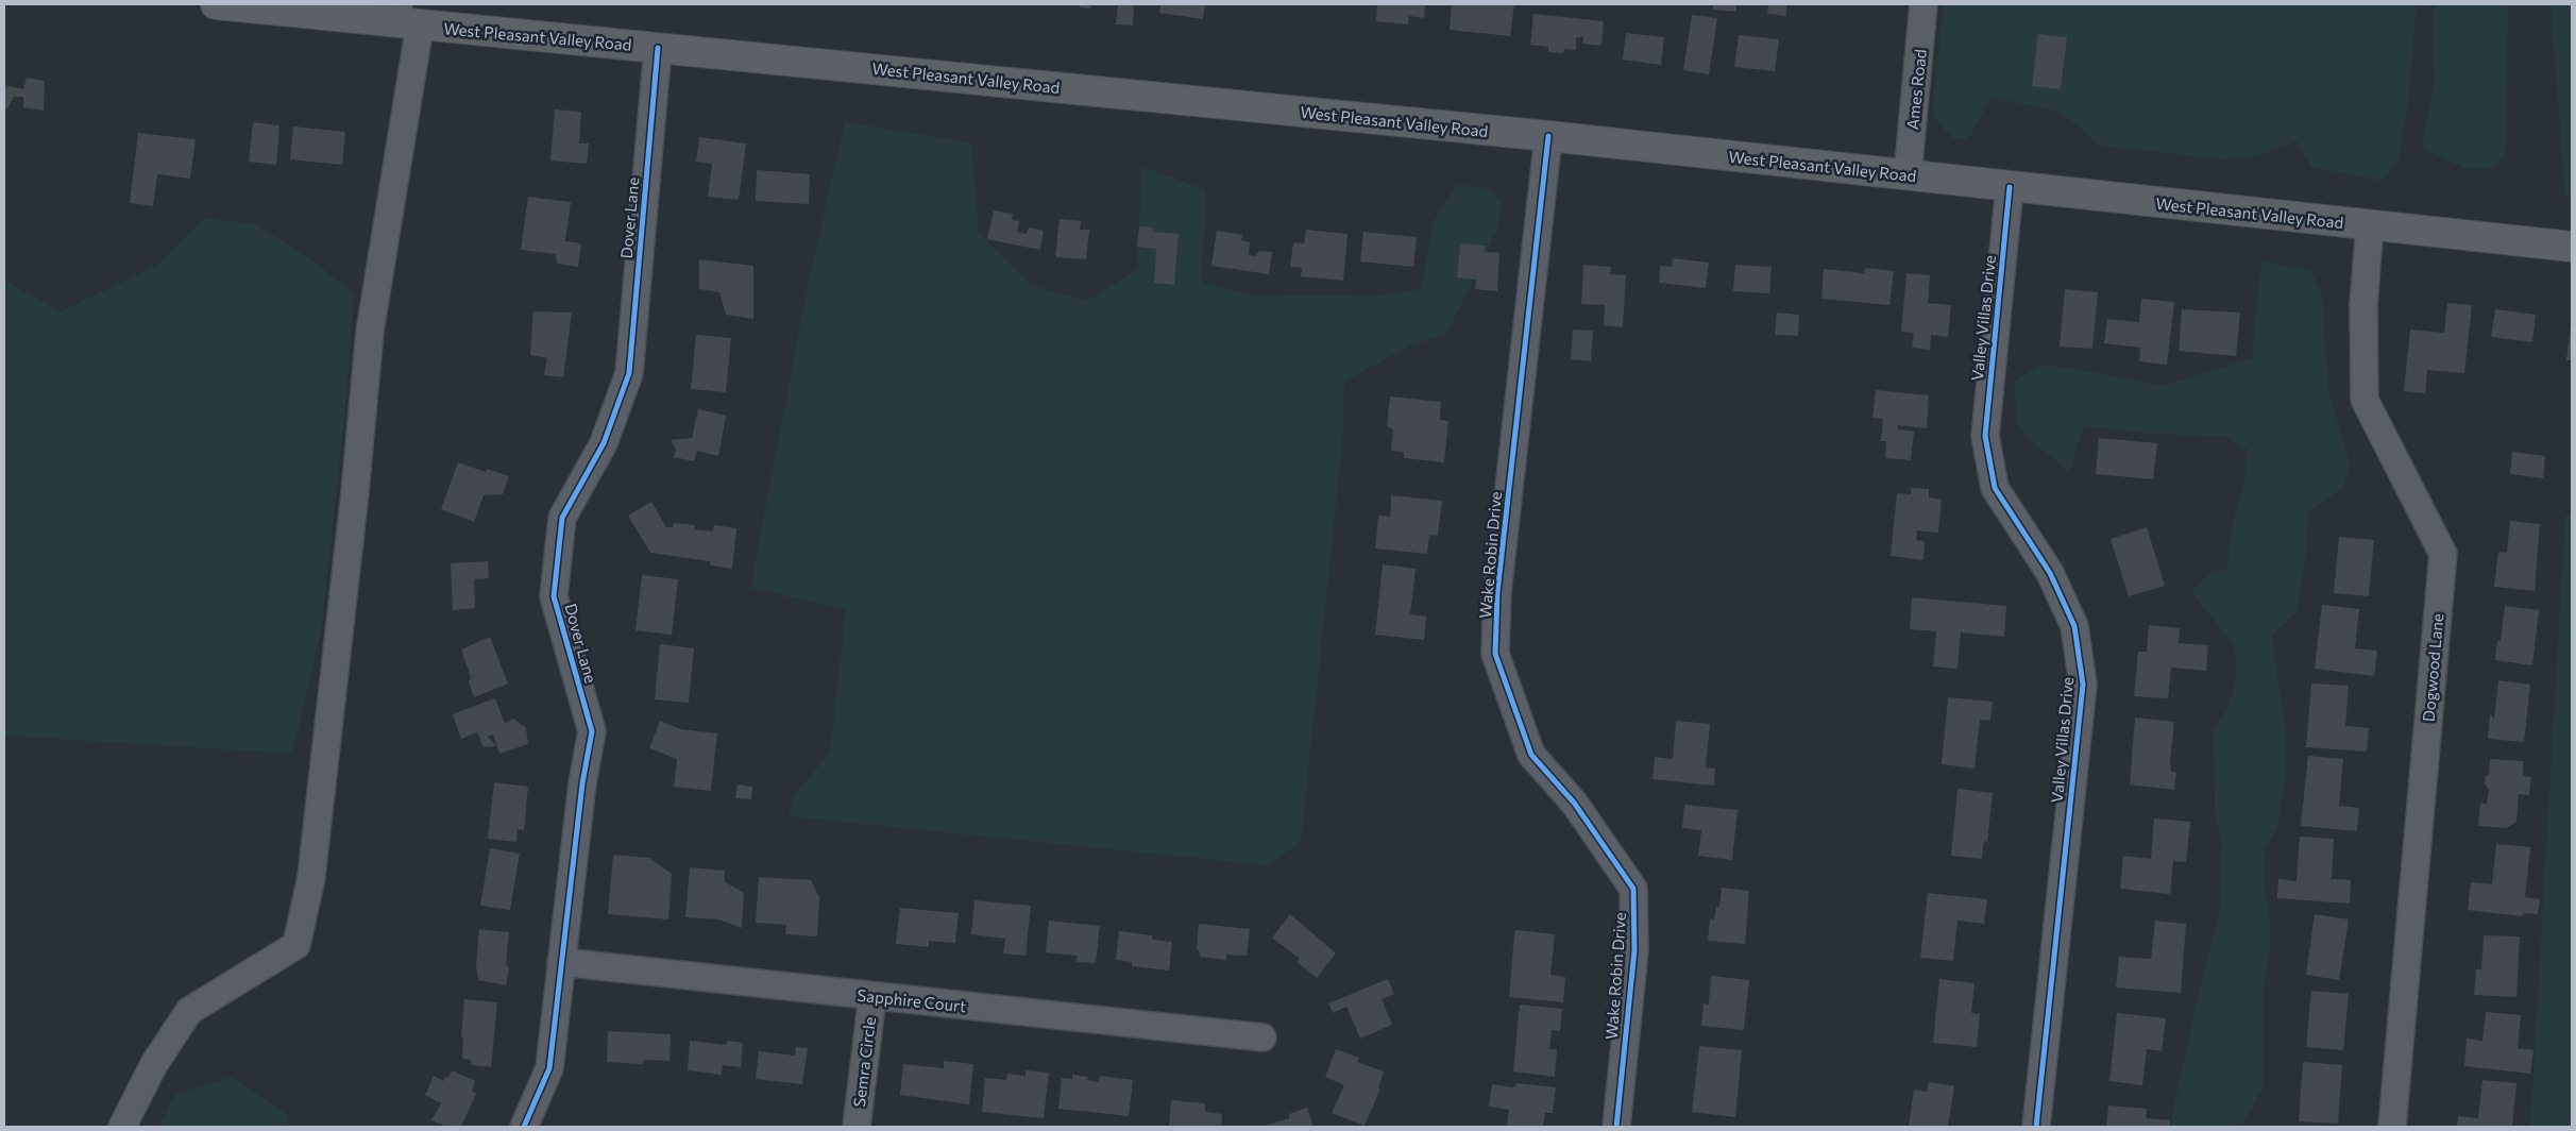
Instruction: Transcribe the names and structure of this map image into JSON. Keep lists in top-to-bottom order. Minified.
{"streets":{"main road":["West Pleasant Valley Road"],"street":["Ames Road","Dover Lane","Valley Villas Drive","Wake Robin Drive","Dogwood Lane","Sapphire Court","Semra Circle"]},"crossings":[["West Pleasant Valley Road","Ames Road"],["West Pleasant Valley Road","Dover Lane"],["West Pleasant Valley Road","Valley Villas Drive"],["West Pleasant Valley Road","Wake Robin Drive"],["West Pleasant Valley Road","Dogwood Lane"],["Dover Lane","Sapphire Court"],["Sapphire Court","Semra Circle"]]}
